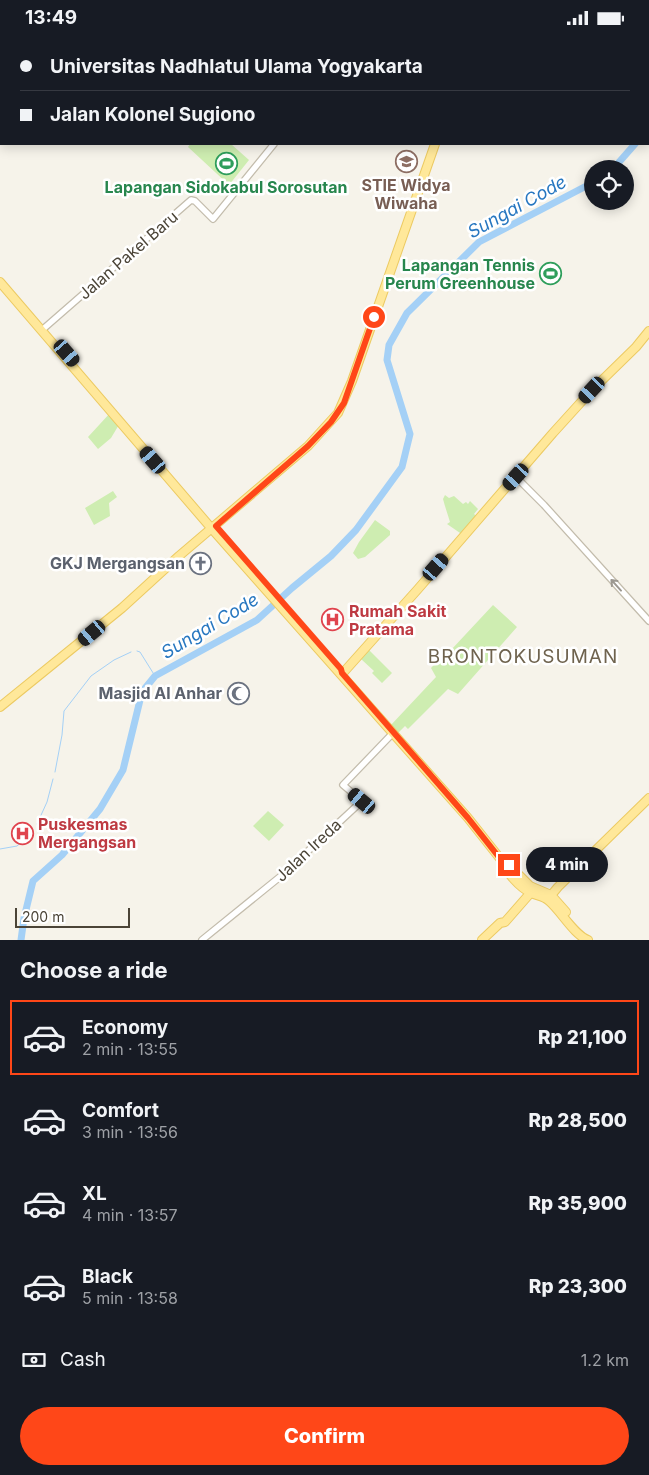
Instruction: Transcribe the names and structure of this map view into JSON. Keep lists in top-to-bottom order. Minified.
{"streets":{"street":["Jalan Pakel Baru","Jalan Ireda"]},"districts":["BRONTOKUSUMAN"],"water":["Sungai Code"],"places":{"school or university":["STIE Widya Wiwaha"],"sports":["Lapangan Sidokabul Sorosutan","Lapangan Tennis Perum Greenhouse"],"church":["GKJ Mergangsan"],"hospital":["Rumah Sakit Pratama","Puskesmas Mergangsan"],"mosque":["Masjid Al Anhar"]},"scale_bar":"200 m","page":{"status":"13:49","banner":["Universitas Nadhlatul Ulama Yogyakarta","Jalan Kolonel Sugiono"],"bubble":"4 min","scale":"200 m","heading":"Choose a ride","list":[{"name":"Economy","note":"2 min · 13:55","value":"Rp 21,100"},{"name":"Comfort","note":"3 min · 13:56","value":"Rp 28,500"},{"name":"XL","note":"4 min · 13:57","value":"Rp 35,900"},{"name":"Black","note":"5 min · 13:58","value":"Rp 23,300"}],"pay":["Cash","1.2 km"],"buttons":"Confirm"}}
